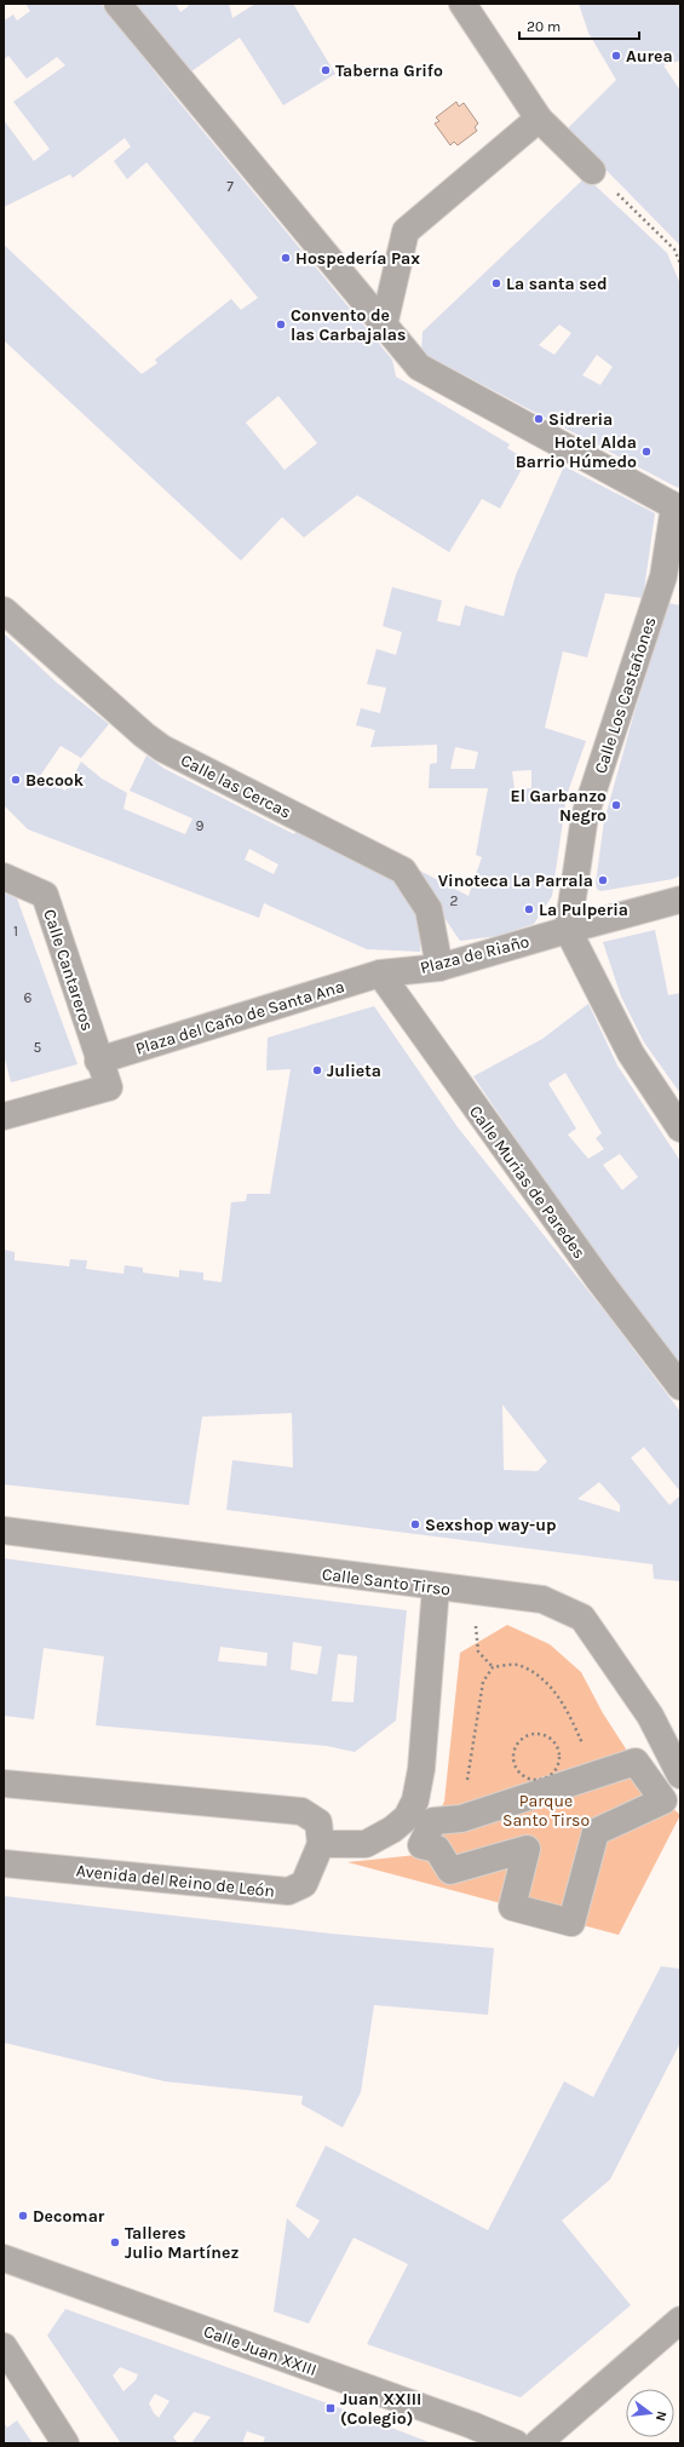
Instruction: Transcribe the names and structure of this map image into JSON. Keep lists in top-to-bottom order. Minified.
{"streets":{"street":["Calle Los Castañones","Calle las Cercas","Plaza de Riaño","Calle Cantareros","Plaza del Caño de Santa Ana","Calle Murias de Paredes","Calle Santo Tirso","Avenida del Reino de León","Calle Juan XXIII"]},"crossings":[["Calle Los Castañones","Plaza de Riaño"],["Calle las Cercas","Plaza de Riaño"],["Plaza de Riaño","Plaza del Caño de Santa Ana"],["Plaza de Riaño","Calle Murias de Paredes"],["Calle Cantareros","Plaza del Caño de Santa Ana"],["Plaza del Caño de Santa Ana","Calle Murias de Paredes"]],"parks":["Parque Santo Tirso"],"places":{"other":["Aurea","Taberna Grifo","Hospedería Pax","La santa sed","Convento de las Carbajalas","Sidreria","Hotel Alda Barrio Húmedo","Becook","El Garbanzo Negro","Vinoteca La Parrala","La Pulperia","Julieta","Sexshop way-up","Decomar","Talleres Julio Martínez"],"transit":["Juan XXIII (Colegio)"]},"house_numbers":["7","9","2","1","6","5"],"scale_bar":"20 m","north":"right"}
